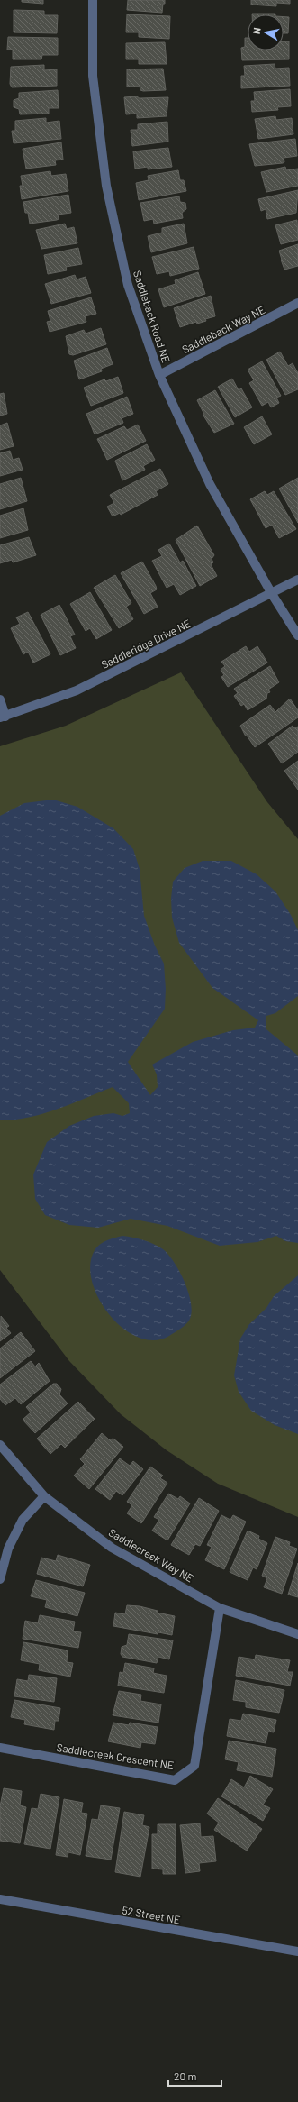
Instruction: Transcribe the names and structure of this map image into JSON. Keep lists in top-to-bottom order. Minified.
{"streets":{"street":["Saddleback Road NE","Saddleback Way NE","Saddleridge Drive NE","Saddlecreek Way NE","Saddlecreek Crescent NE","52 Street NE"]},"crossings":[["Saddleback Road NE","Saddleback Way NE"],["Saddleback Road NE","Saddleridge Drive NE"],["Saddlecreek Way NE","Saddlecreek Crescent NE"]],"scale_bar":"20 m","north":"left"}
